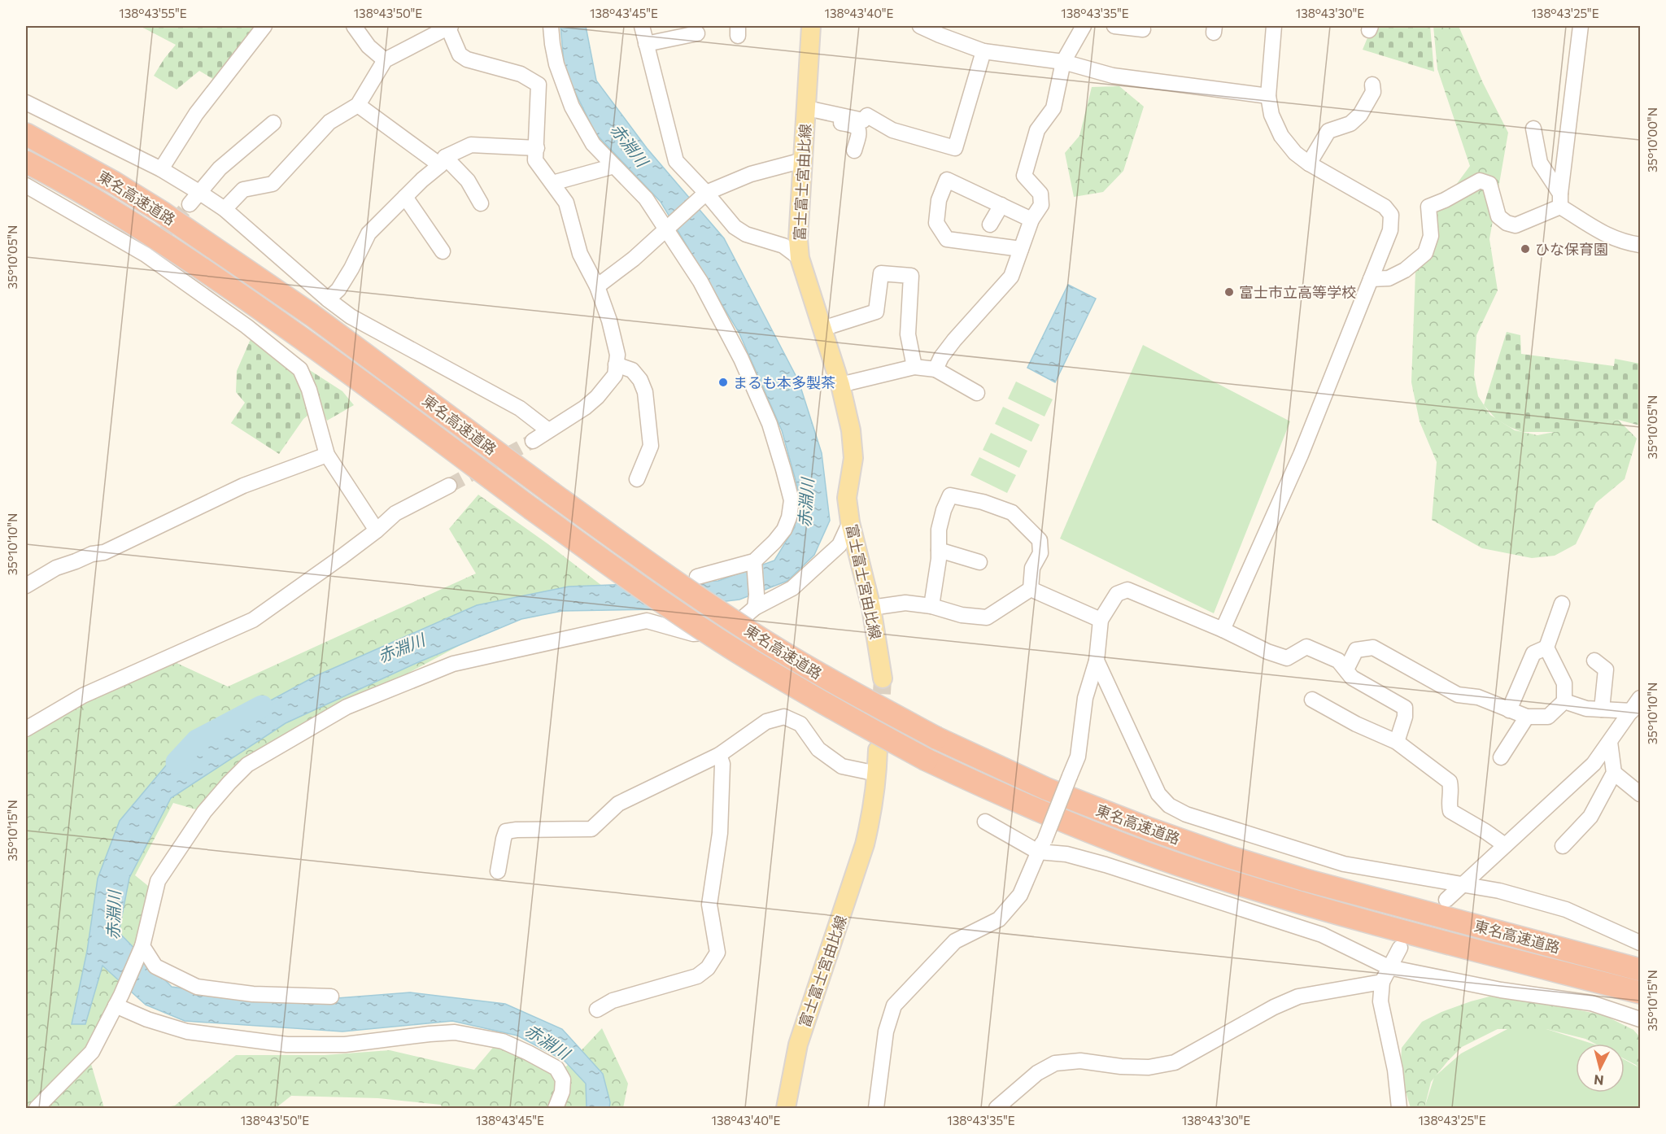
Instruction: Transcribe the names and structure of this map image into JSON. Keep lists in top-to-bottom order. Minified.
{"streets":{"highway":["東名高速道路"],"main road":["富士富士宮由比線"]},"water":["赤淵川"],"places":["ひな保育園","富士市立高等学校","まるも本多製茶"],"north":"bottom","coordinates":["138°43'55\"E","138°43'50\"E","138°43'45\"E","138°43'40\"E","138°43'35\"E","138°43'30\"E","138°43'25\"E","35°10'00\"N","35°10'05\"N","35°10'10\"N","35°10'15\"N"]}
